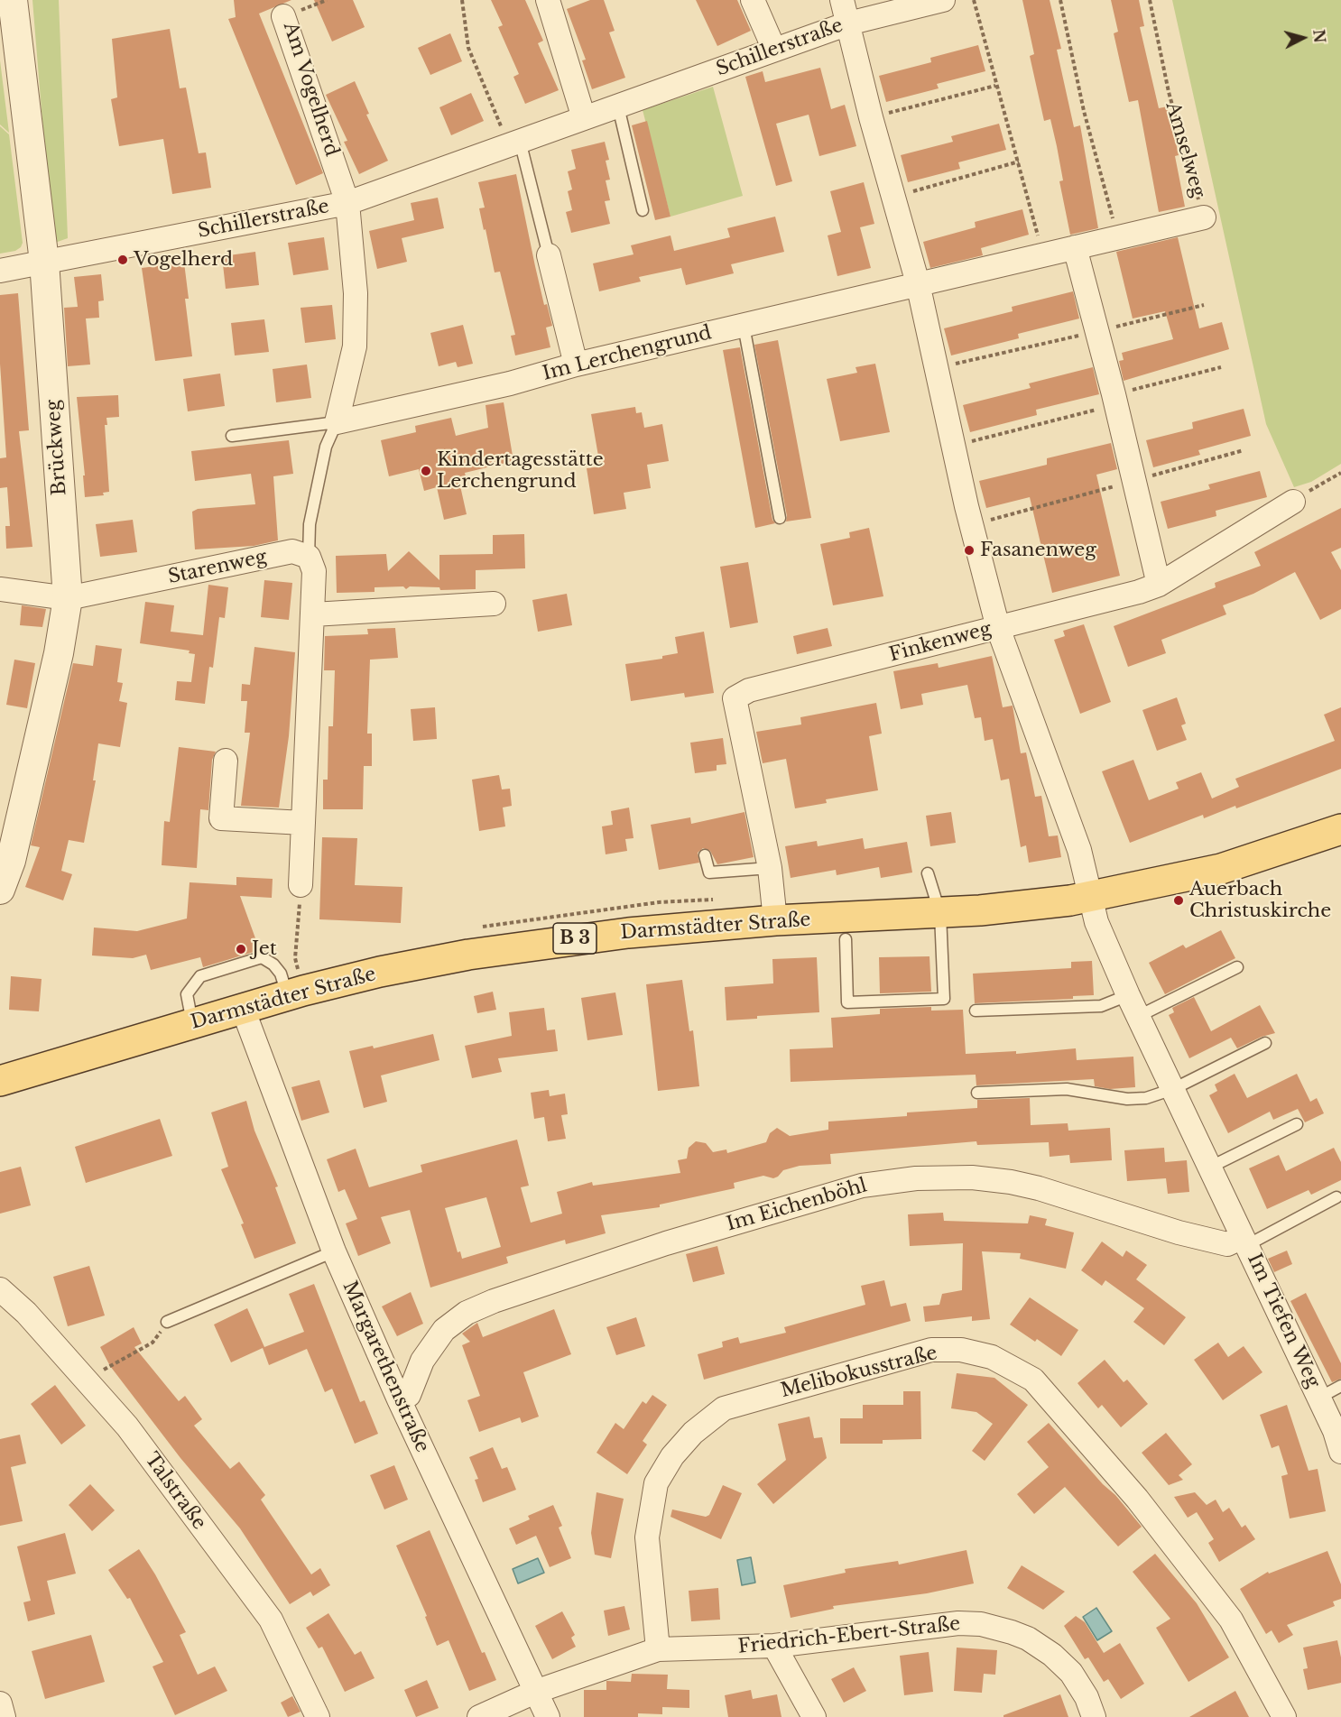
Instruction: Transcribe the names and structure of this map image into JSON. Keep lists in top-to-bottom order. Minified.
{"streets":{"main road":["Darmstädter Straße","B 3"],"street":["Schillerstraße","Am Vogelherd","Amselweg","Im Lerchengrund","Brückweg","Starenweg","Finkenweg","Im Eichenböhl","Im Tiefen Weg","Margarethenstraße","Melibokusstraße","Talstraße","Friedrich-Ebert-Straße"]},"crossings":[["Schillerstraße","Am Vogelherd"],["Schillerstraße","Brückweg"],["Amselweg","Im Lerchengrund"],["Brückweg","Starenweg"],["Finkenweg","Darmstädter Straße"],["Darmstädter Straße","Im Tiefen Weg"],["Darmstädter Straße","Margarethenstraße"],["Im Eichenböhl","Im Tiefen Weg"],["Im Eichenböhl","Margarethenstraße"],["Margarethenstraße","Friedrich-Ebert-Straße"],["Melibokusstraße","Friedrich-Ebert-Straße"]],"places":["Vogelherd","Kindertagesstätte Lerchengrund","Fasanenweg","Auerbach Christuskirche","Jet"],"north":"right"}
